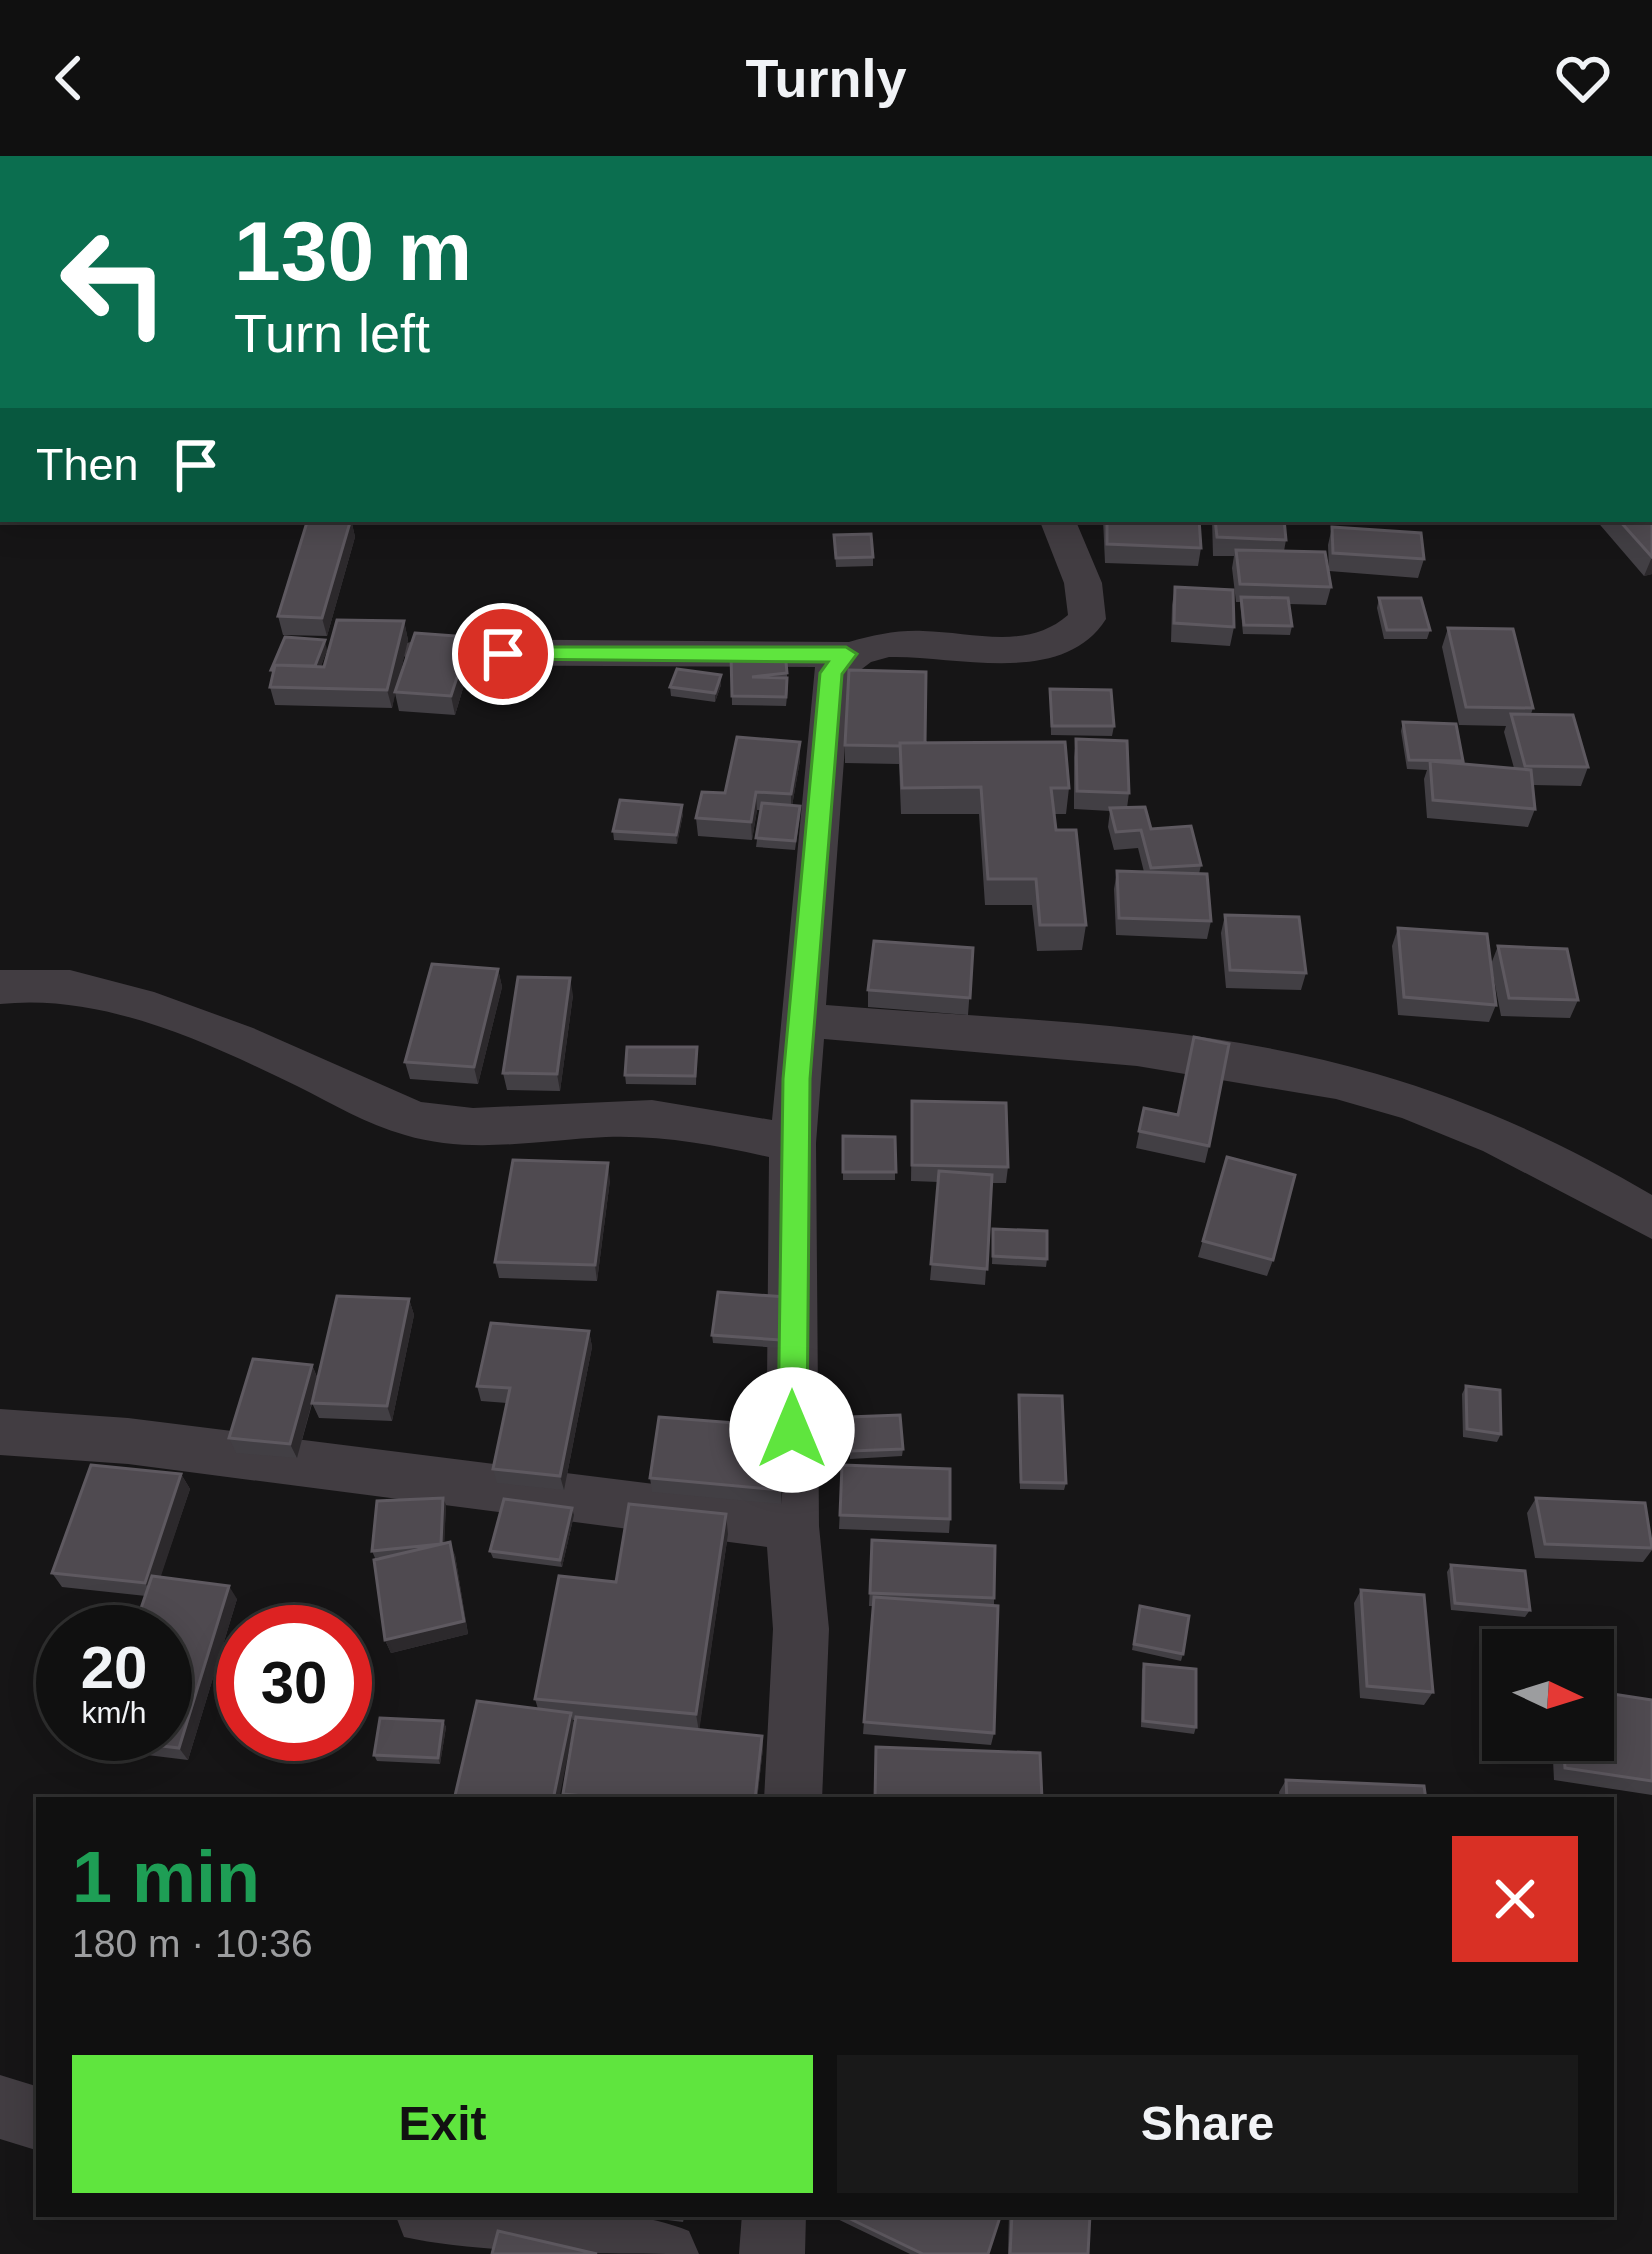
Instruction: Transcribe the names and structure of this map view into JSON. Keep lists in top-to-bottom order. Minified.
{"north":"right","page":{"header":"Turnly","turn":["130 m","Turn left"],"then":"Then","speed":"20 km/h","limit":"30","heading":["1 min","180 m · 10:36"],"buttons":["Exit","Share"]}}
